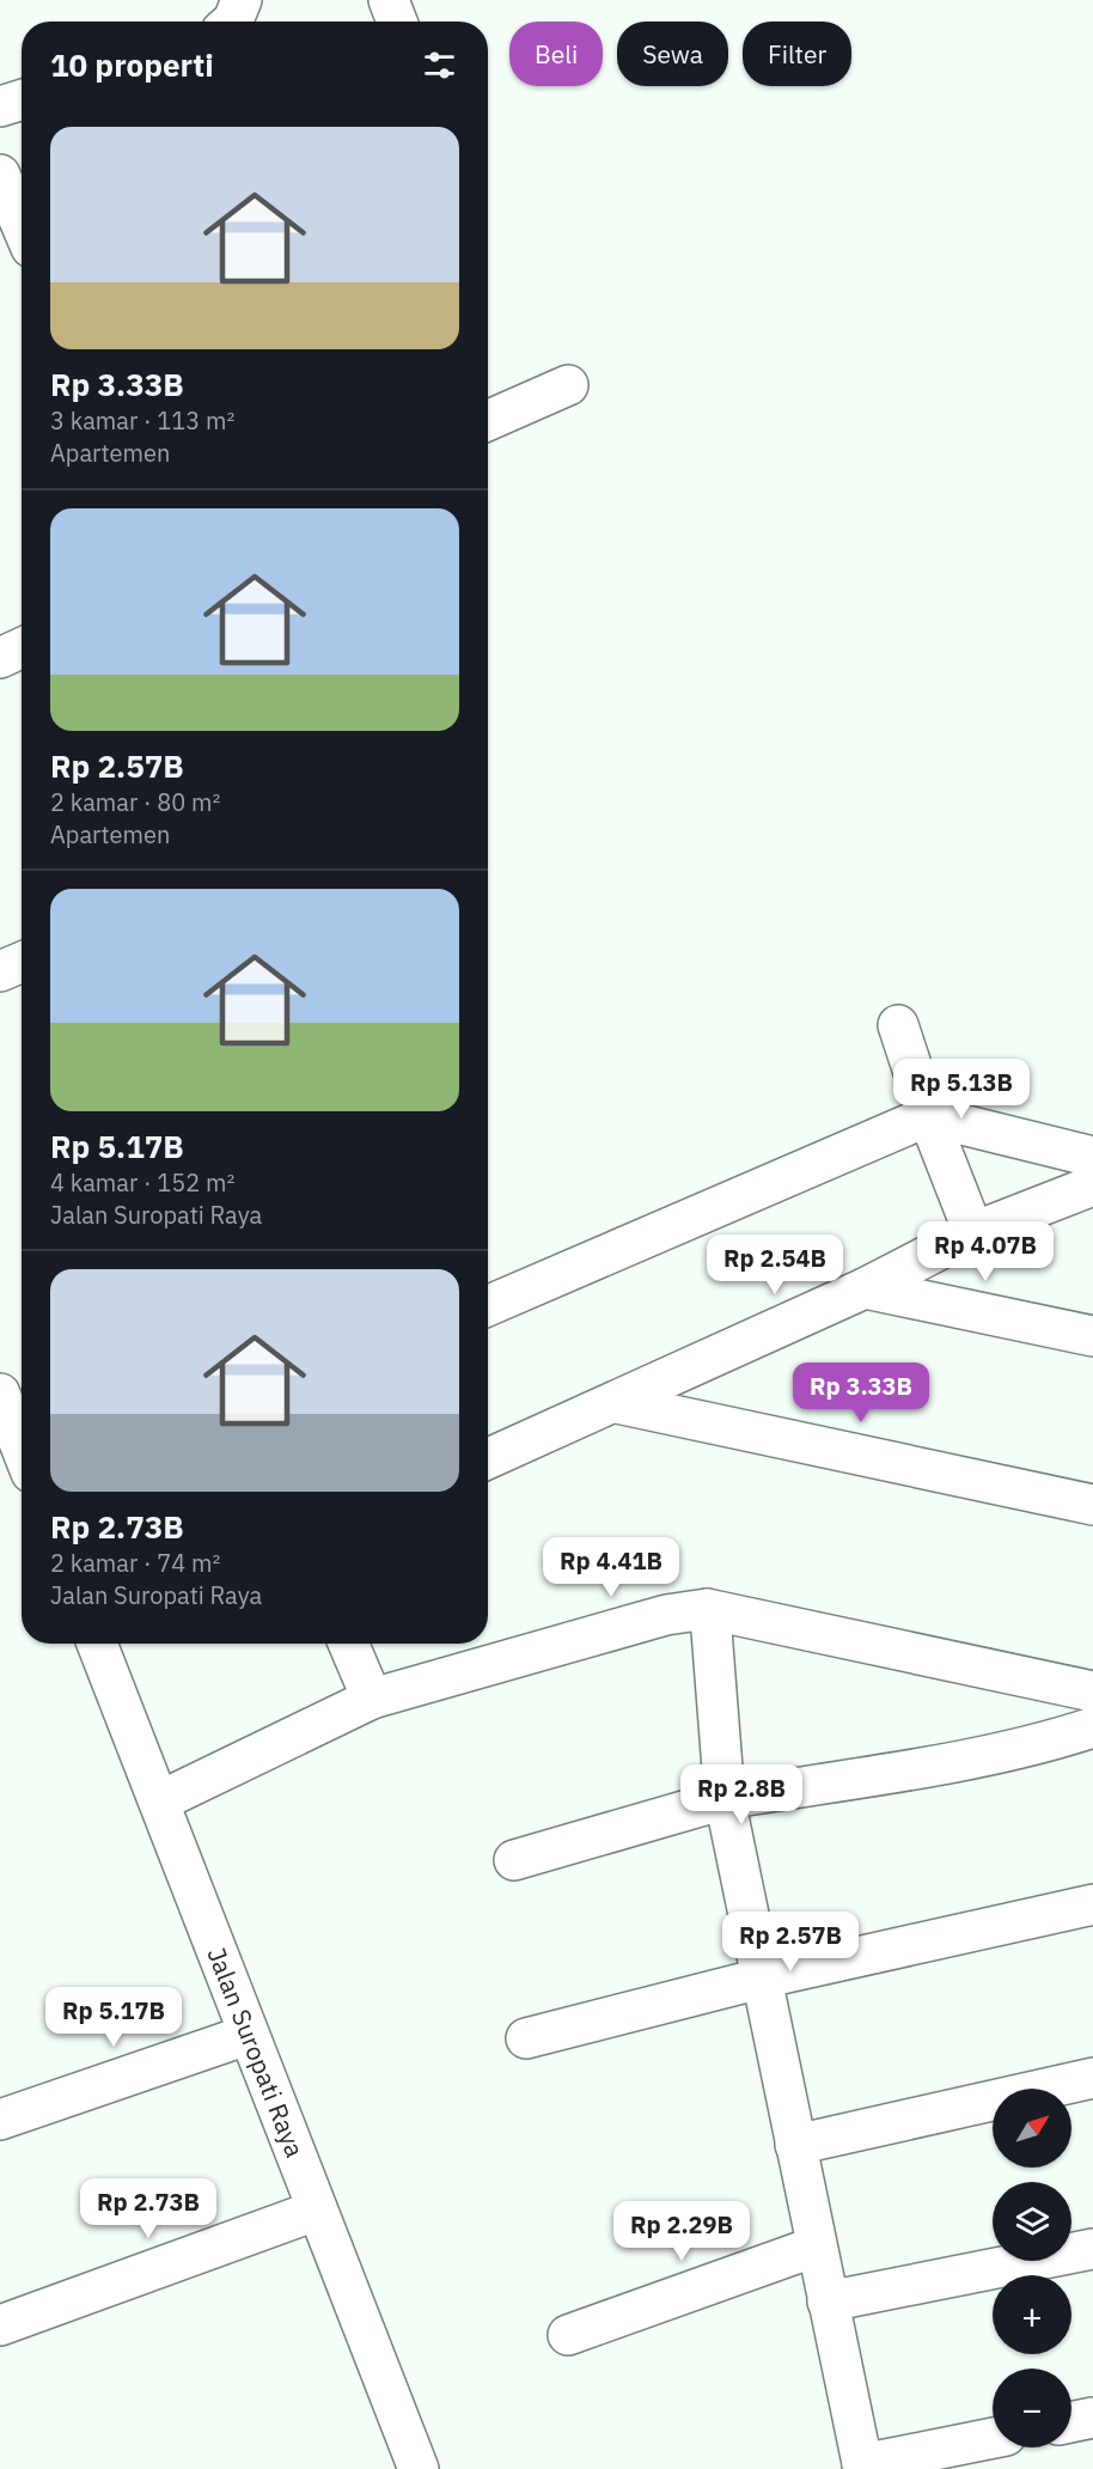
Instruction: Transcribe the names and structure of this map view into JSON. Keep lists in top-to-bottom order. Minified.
{"streets":{"street":["Jalan Suropati Raya"]},"north":"top right","page":{"chip":["Beli","Sewa","Filter"],"heading":"10 properti","list":[{"name":"Rp 3.33B","note":"3 kamar · 113 m² · Apartemen"},{"name":"Rp 2.57B","note":"2 kamar · 80 m² · Apartemen"},{"name":"Rp 5.17B","note":"4 kamar · 152 m² · Jalan Suropati Raya"},{"name":"Rp 2.73B","note":"2 kamar · 74 m² · Jalan Suropati Raya"}],"price":["Rp 5.13B","Rp 4.07B","Rp 2.54B","Rp 3.33B","Rp 4.41B","Rp 2.8B","Rp 2.57B","Rp 5.17B","Rp 2.73B","Rp 2.29B"],"map_buttons":["+","−"]}}
